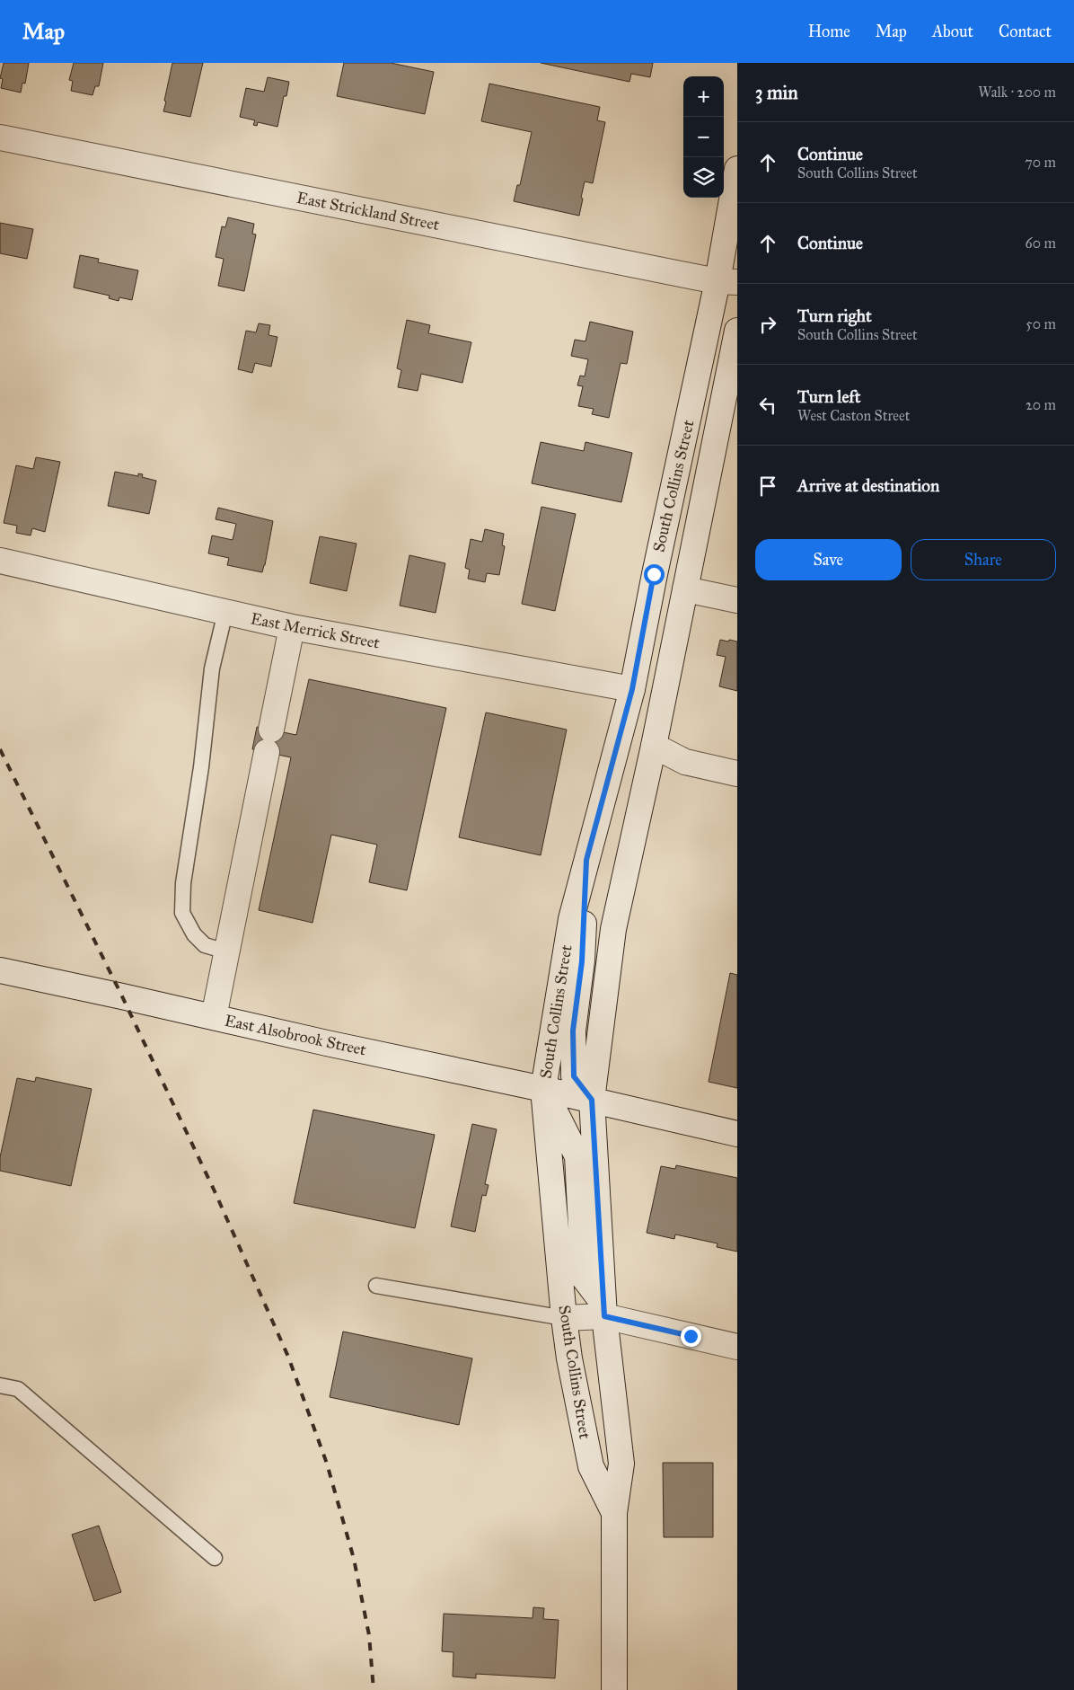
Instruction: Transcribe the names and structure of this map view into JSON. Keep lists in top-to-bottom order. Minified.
{"streets":{"main road":["East Strickland Street","South Collins Street","East Merrick Street","East Alsobrook Street"]},"crossings":[["East Strickland Street","South Collins Street"],["South Collins Street","East Merrick Street"],["South Collins Street","East Alsobrook Street"]],"page":{"header":"Map","nav":["Home","Map","About","Contact"],"heading":["3 min","Walk · 200 m"],"map_buttons":["+","−"],"list":[["Continue","South Collins Street","70 m"],["Continue","60 m"],["Turn right","South Collins Street","50 m"],["Turn left","West Caston Street","20 m"],"Arrive at destination"],"buttons":["Save","Share"]}}
